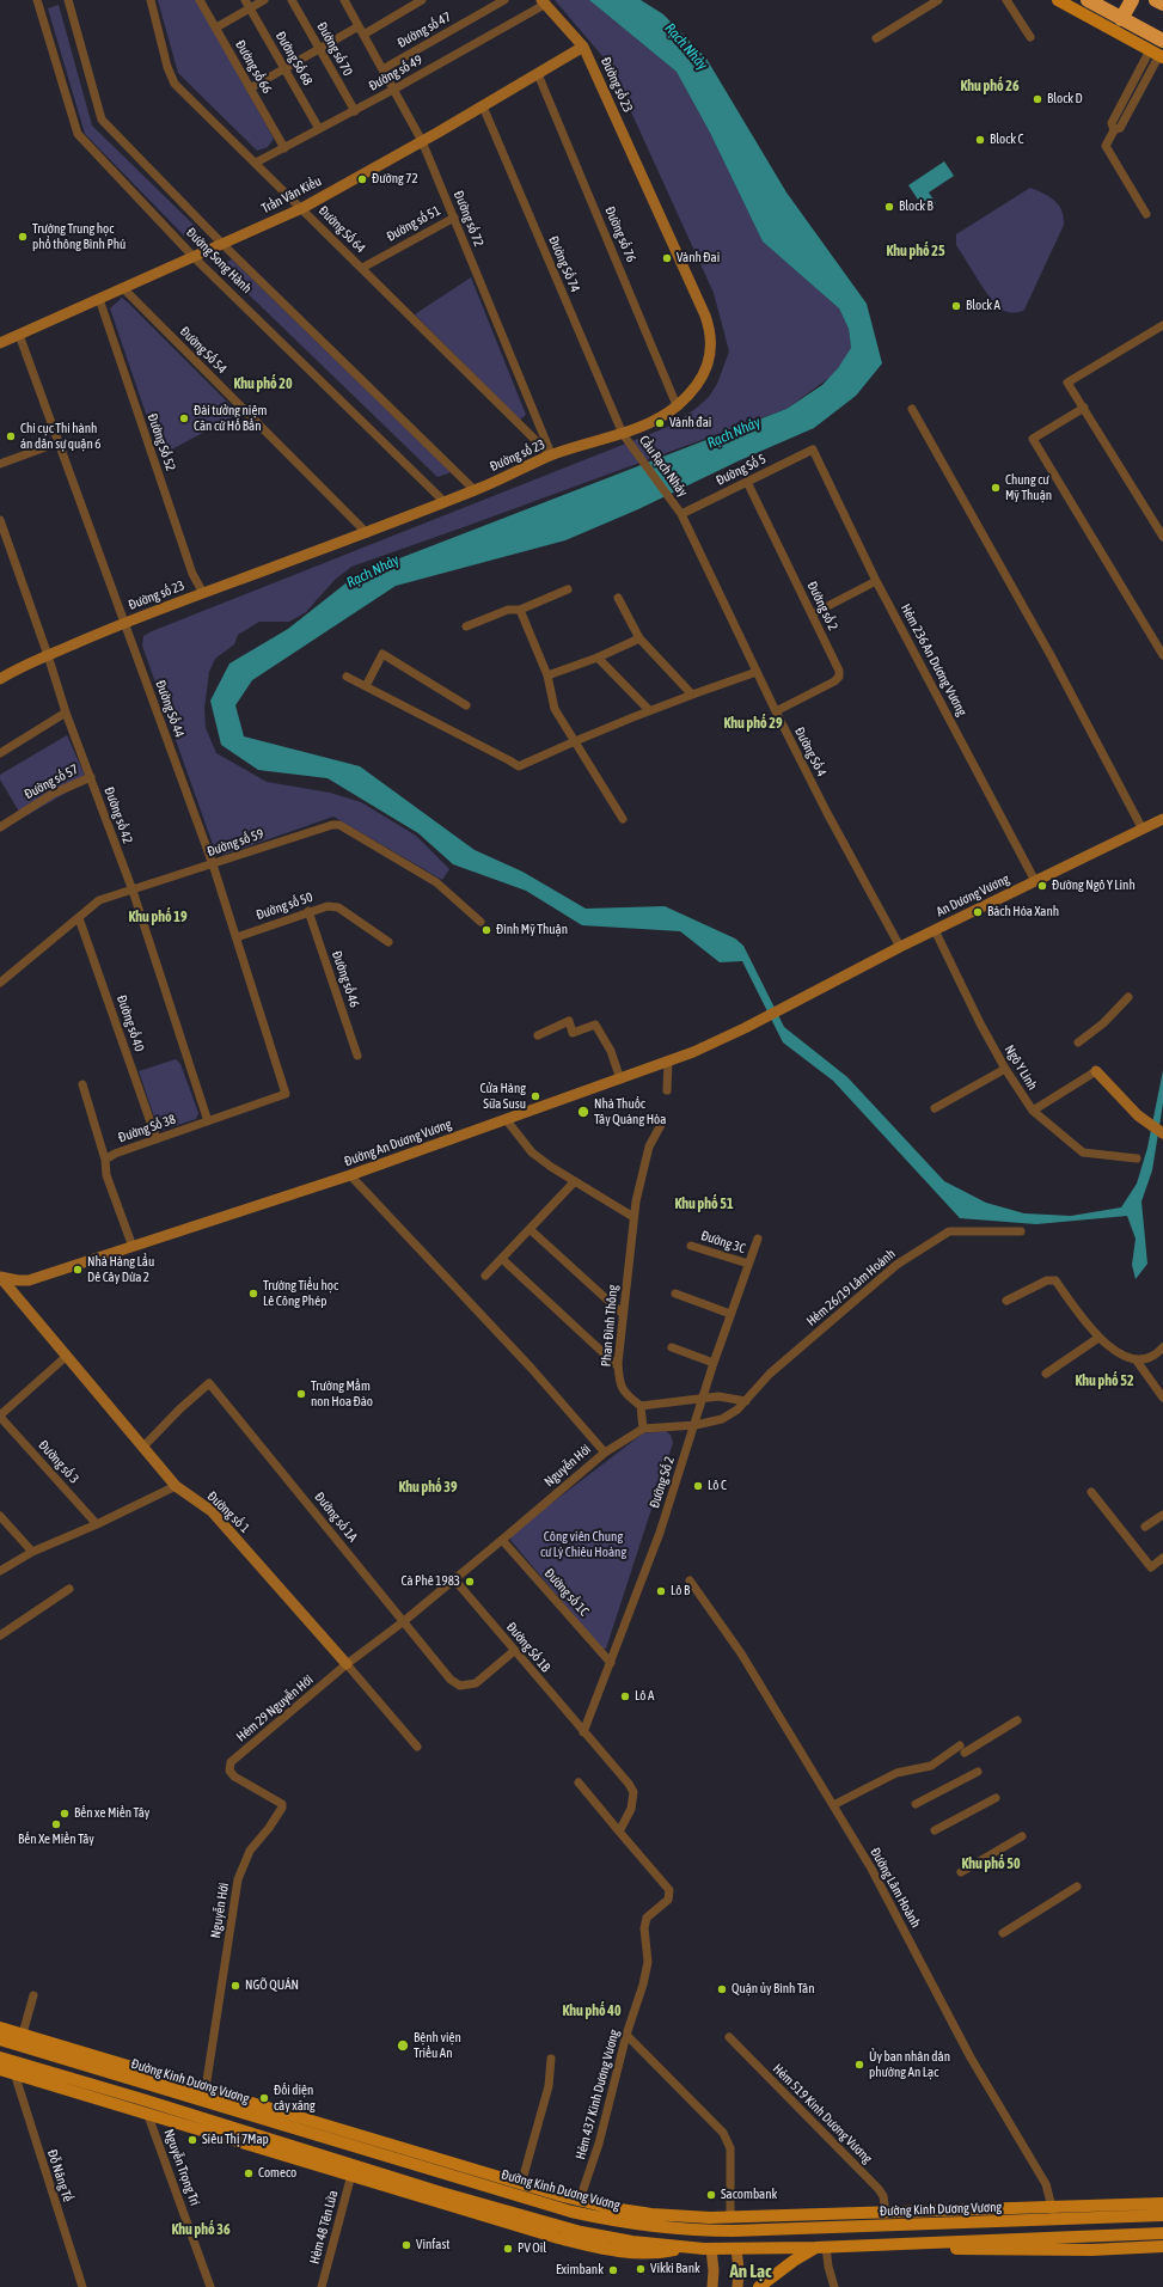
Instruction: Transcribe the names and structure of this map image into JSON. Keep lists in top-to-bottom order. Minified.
{"streets":{"main road":["Đường Kinh Dương Vương"],"street":["Đường số 47","Đường số 70","Đường Số 68","Đường số 66","Đường số 49","Đường số 23","Trần Văn Kiểu","Đường số 72","Đường số 51","Đường Số 64","Đường số 76","Đường Song Hành","Đường Số 74","Đường Số 54","Đường Số 52","Cầu Rạch Nhảy","Đường Số 5","Đường số 2","Hẻm 236 An Dương Vương","Đường Số 44","Đường Số 4","Đường số 57","Đường số 42","Đường số 59","An Dương Vương","Đường số 50","Đường số 46","Đường số 40","Ngô Y Linh","Đường Số 38","Đường An Dương Vương","Đường 3C","Hẻm 26/19 Lâm Hoành","Phan Đình Thông","Đường số 3","Nguyễn Hới","Đường Số 2","Đường số 1","Đường số 1A","Đường số 1C","Đường Số 1B","Hẻm 29 Nguyễn Hới","Đường Lâm Hoành","Hẻm 437 Kinh Dương Vương","Hẻm 519 Kinh Dương Vương","Nguyễn Trọng Trí","Đỗ Năng Tế","Hẻm 48 Tên Lửa"]},"crossings":[["Đường số 47","Đường số 72"],["Đường số 70","Đường số 49"],["Đường Số 68","Đường số 49"],["Đường số 66","Đường số 49"],["Đường số 49","Đường số 23"],["Đường số 49","Đường số 72"],["Đường số 49","Đường Số 64"],["Đường số 23","Trần Văn Kiểu"],["Đường số 23","Đường số 72"],["Đường số 23","Đường Số 64"],["Đường số 23","Đường số 76"],["Đường số 23","Đường Song Hành"],["Đường số 23","Đường Số 74"],["Đường số 23","Đường Số 54"],["Đường số 23","Đường Số 52"],["Đường số 23","Cầu Rạch Nhảy"],["Đường số 23","Đường Số 44"],["Đường số 23","Đường số 42"],["Trần Văn Kiểu","Đường số 72"],["Trần Văn Kiểu","Đường Số 64"],["Trần Văn Kiểu","Đường số 76"],["Trần Văn Kiểu","Đường Song Hành"],["Trần Văn Kiểu","Đường Số 74"],["Trần Văn Kiểu","Đường Số 54"],["Trần Văn Kiểu","Đường Số 52"],["Trần Văn Kiểu","Đường Số 44"],["Đường số 72","Đường số 51"],["Đường số 72","Đường Số 64"],["Đường số 51","Đường Số 64"],["Đường Số 74","Cầu Rạch Nhảy"],["Cầu Rạch Nhảy","Đường Số 5"],["Cầu Rạch Nhảy","Đường Số 4"],["Đường Số 5","Đường số 2"],["Đường Số 5","Hẻm 236 An Dương Vương"],["Đường Số 5","Đường Số 4"],["Đường số 2","Đường Số 4"],["Hẻm 236 An Dương Vương","An Dương Vương"],["Đường Số 44","Đường số 59"],["Đường Số 44","Đường số 50"],["Đường Số 44","Đường Số 38"],["Đường Số 4","An Dương Vương"],["Đường số 57","Đường số 42"],["Đường số 42","Đường số 59"],["Đường số 42","Đường Số 38"],["Đường số 59","Đường số 40"],["An Dương Vương","Ngô Y Linh"],["An Dương Vương","Đường An Dương Vương"],["Đường số 50","Đường số 46"],["Đường số 40","Đường Số 38"],["Đường An Dương Vương","Đường số 1"],["Đường 3C","Đường Số 2"],["Hẻm 26/19 Lâm Hoành","Nguyễn Hới"],["Nguyễn Hới","Đường Số 2"],["Nguyễn Hới","Đường số 1"],["Nguyễn Hới","Đường số 1A"],["Nguyễn Hới","Đường số 1C"],["Nguyễn Hới","Đường Số 1B"],["Nguyễn Hới","Hẻm 29 Nguyễn Hới"],["Nguyễn Hới","Đường Kinh Dương Vương"],["Đường Số 2","Đường số 1C"],["Đường Số 2","Đường Số 1B"],["Đường số 1","Đường số 1A"],["Đường số 1","Hẻm 29 Nguyễn Hới"],["Đường số 1A","Đường Số 1B"],["Đường Lâm Hoành","Đường Kinh Dương Vương"],["Đường Kinh Dương Vương","Hẻm 437 Kinh Dương Vương"],["Đường Kinh Dương Vương","Hẻm 519 Kinh Dương Vương"]],"districts":["Khu phố 26","Khu phố 25","Khu phố 20","Khu phố 29","Khu phố 19","Khu phố 51","Khu phố 52","Khu phố 39","Khu phố 50","Khu phố 40","Khu phố 36","An Lạc"],"water":["Rạch Nhảy"],"parks":["Công viên Chung cư Lý Chiêu Hoàng"],"places":["Block D","Block C","Đường 72","Block B","Trường Trung học phổ thông Bình Phú","Vành Đai","Block A","Đài tưởng niệm Căn cứ Hố Bần","Vành đai","Chi cục Thi hành án dân sự quận 6","Chung cư Mỹ Thuận","Đường Ngô Y Linh","Bách Hóa Xanh","Đình Mỹ Thuận","Cửa Hàng Sữa Susu","Nhà Thuốc Tây Quàng Hòa","Nhà Hàng Lẩu Dê Cây Dừa 2","Trường Tiểu học Lê Công Phép","Trường Mầm non Hoa Đào","Lô C","Cà Phê 1983","Lô B","Lô A","Bến xe Miền Tây","Bến Xe Miền Tây","NGÕ QUÁN","Quận ủy Bình Tân","Bệnh viện Triều An","Ủy ban nhân dân phường An Lạc","Đối diện cây xăng","Siêu Thị 7Map","Comeco","Sacombank","Vinfast","PV Oil","Vikki Bank","Eximbank"]}
